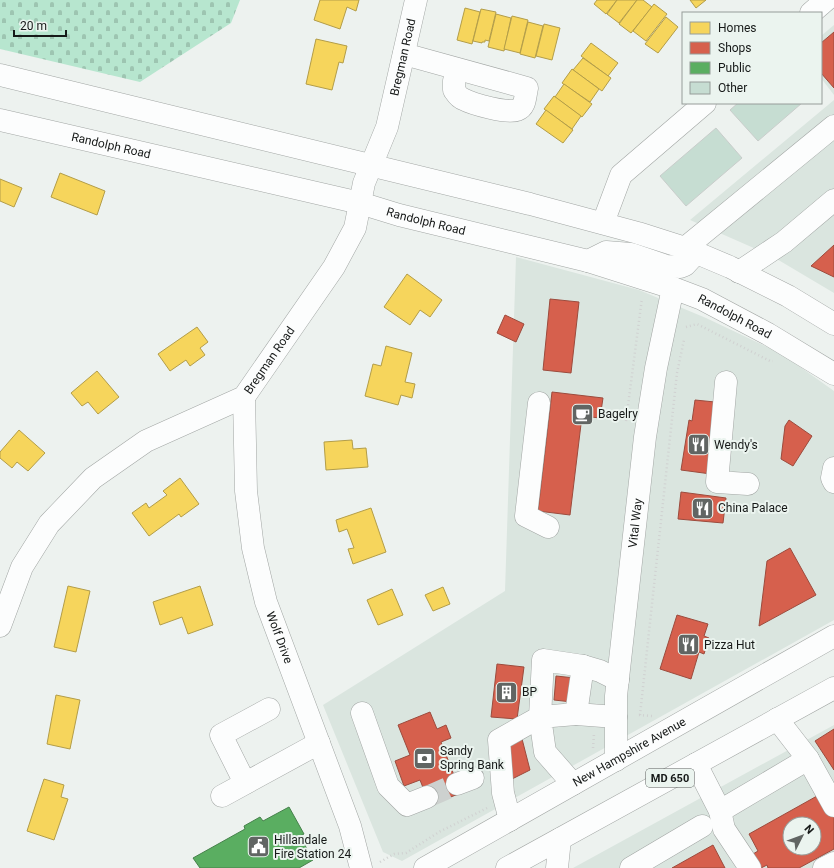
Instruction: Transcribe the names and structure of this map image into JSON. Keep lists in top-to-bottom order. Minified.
{"streets":{"main road":["Bregman Road","Randolph Road","Vital Way","Wolf Drive","New Hampshire Avenue","MD 650"]},"crossings":[["Bregman Road","Randolph Road"],["Bregman Road","Wolf Drive"],["Randolph Road","Vital Way"],["Vital Way","New Hampshire Avenue"]],"places":{"cafe":["Bagelry"],"restaurant":["Wendy's","China Palace","Pizza Hut"],"building":["BP"],"bank":["Sandy Spring Bank"],"public building":["Hillandale Fire Station 24"]},"legend":["Homes","Shops","Public","Other"],"scale_bar":"20 m","north":"top right"}
